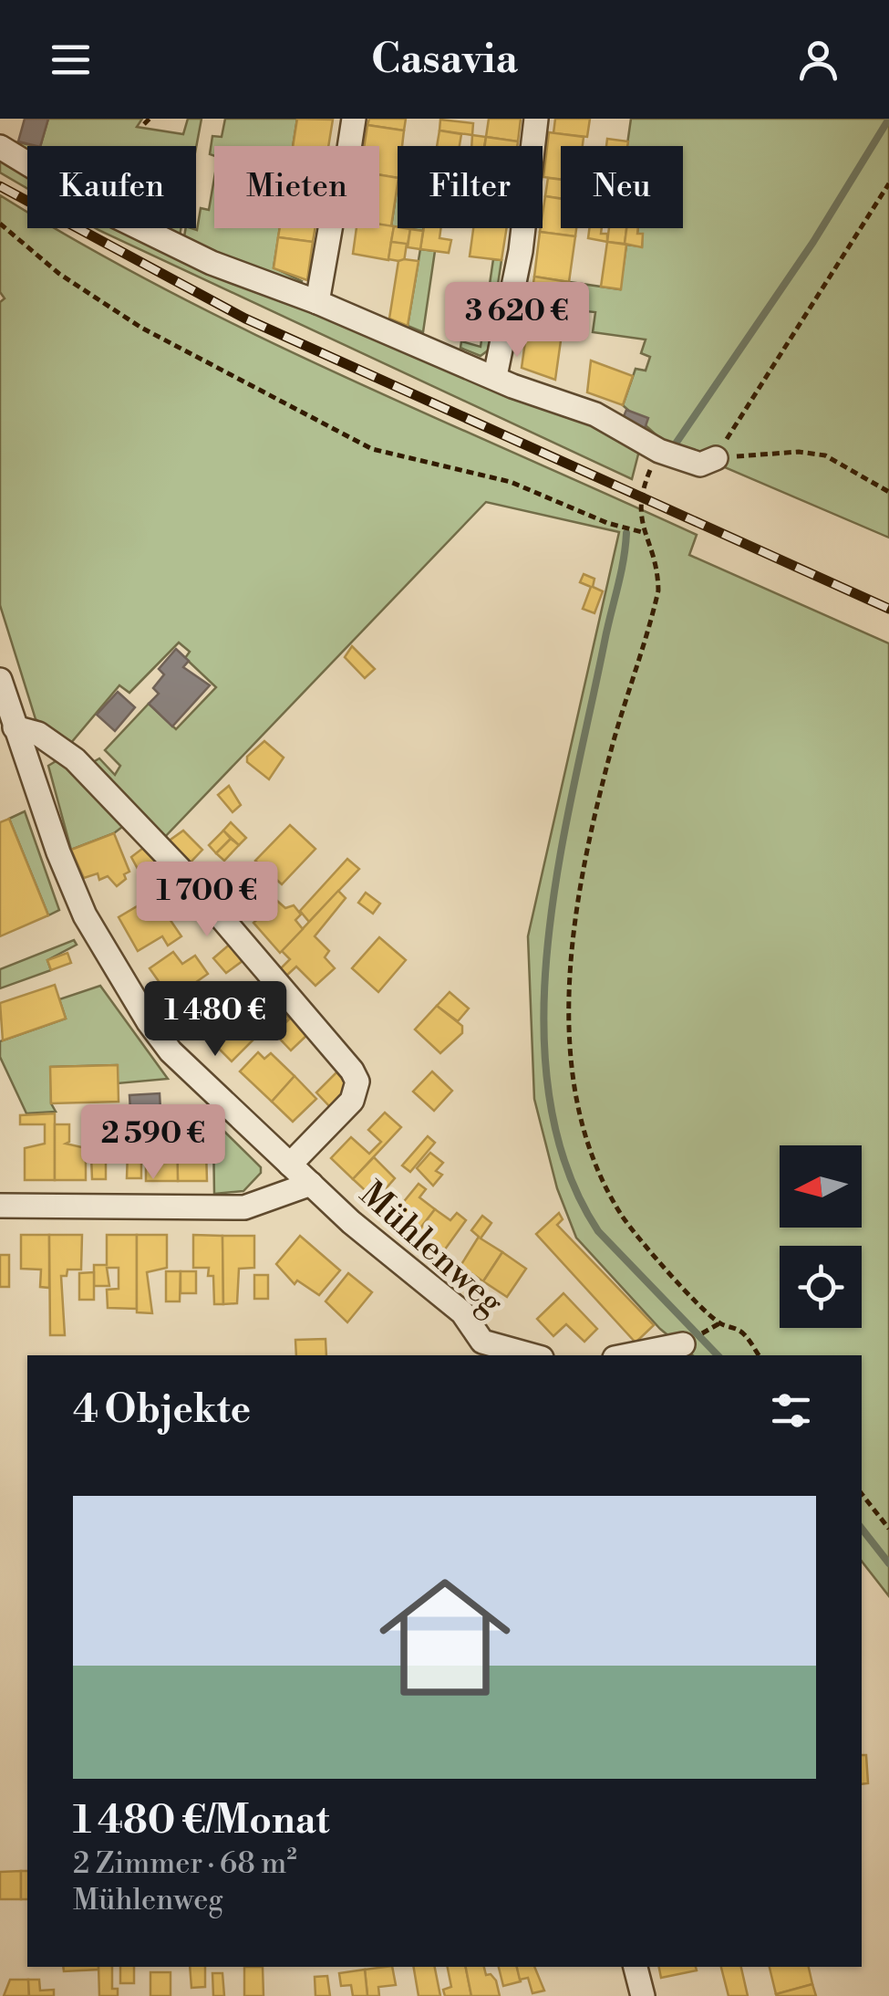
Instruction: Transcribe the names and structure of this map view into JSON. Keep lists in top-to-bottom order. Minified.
{"streets":{"street":["Mühlenweg"]},"north":"left","page":{"header":"Casavia","chip":["Kaufen","Mieten","Filter","Neu"],"price":["3 620 €","1 700 €","1 480 €","2 590 €"],"heading":"4 Objekte","list":[{"name":"1 480 €/Monat","note":"2 Zimmer · 68 m² · Mühlenweg"}]}}
